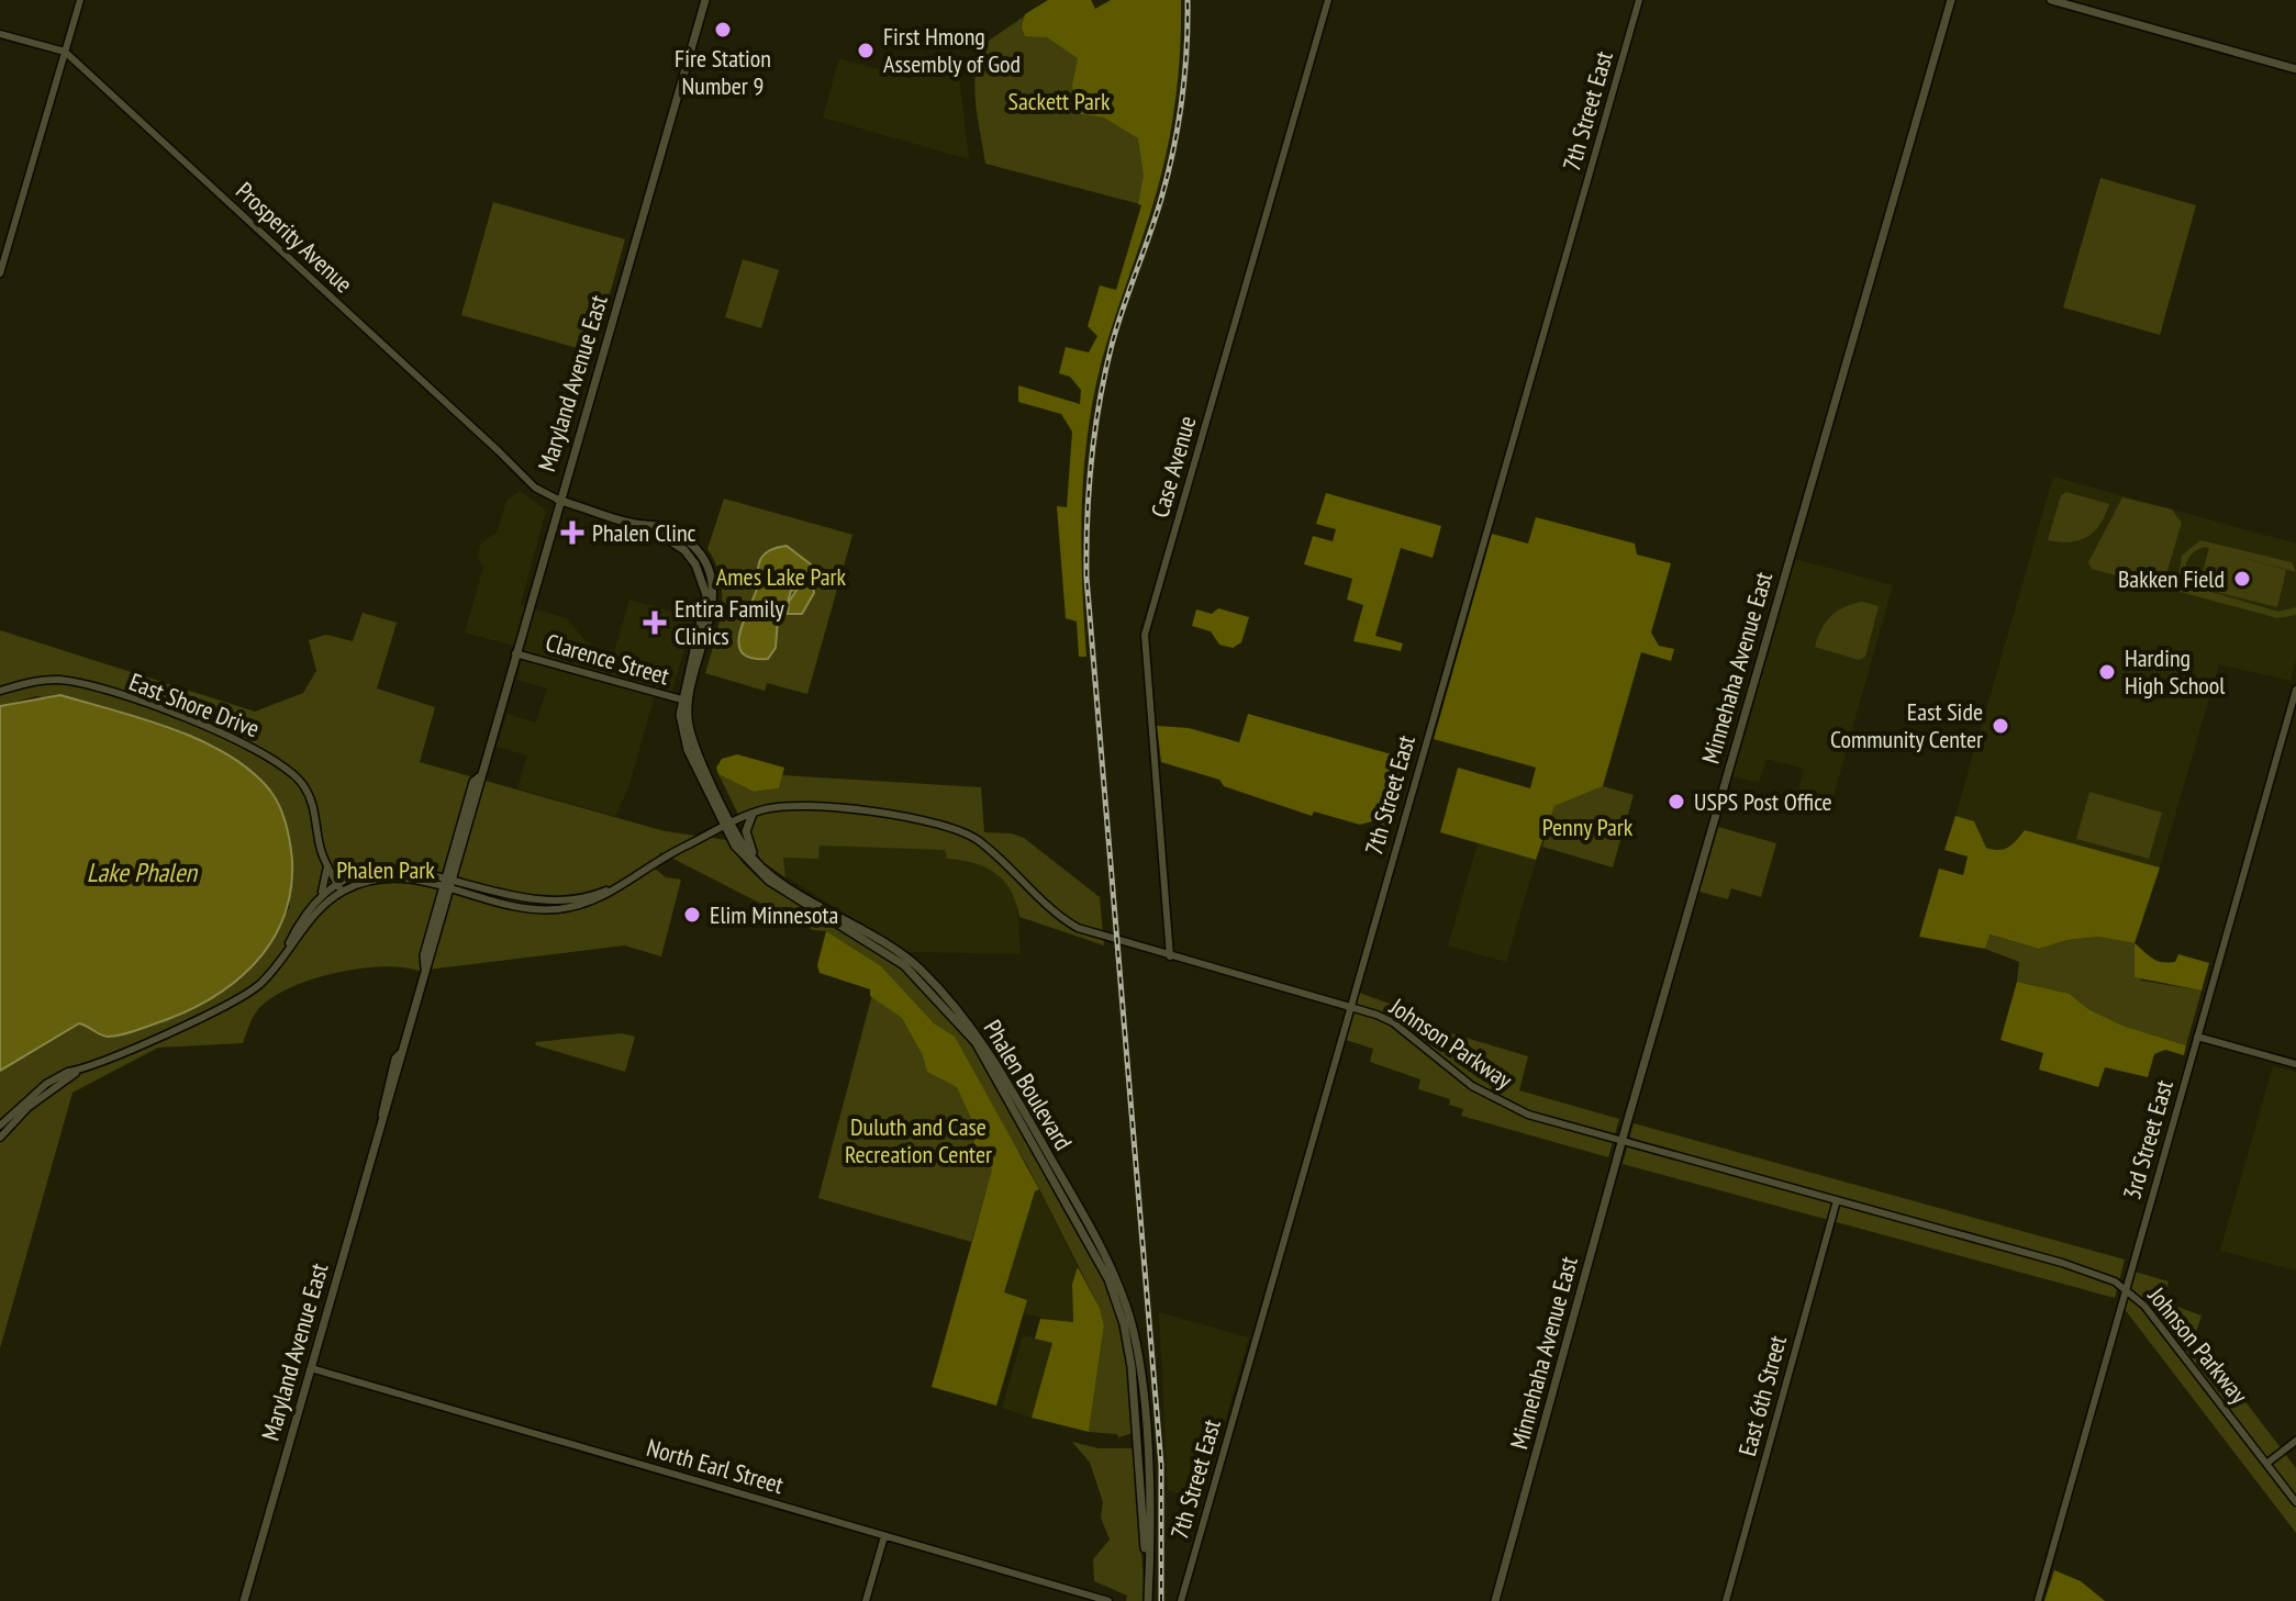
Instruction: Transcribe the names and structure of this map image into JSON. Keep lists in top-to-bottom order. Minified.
{"streets":{"main road":["Maryland Avenue East","Minnehaha Avenue East","Phalen Boulevard"],"street":["7th Street East","Prosperity Avenue","Case Avenue","Clarence Street","East Shore Drive","Johnson Parkway","3rd Street East","East 6th Street","North Earl Street"]},"crossings":[["7th Street East","Johnson Parkway"],["Prosperity Avenue","Maryland Avenue East"],["Prosperity Avenue","Phalen Boulevard"],["Maryland Avenue East","Clarence Street"],["Maryland Avenue East","Johnson Parkway"],["Maryland Avenue East","Phalen Boulevard"],["Maryland Avenue East","North Earl Street"],["Case Avenue","Johnson Parkway"],["Clarence Street","Phalen Boulevard"],["Minnehaha Avenue East","Johnson Parkway"],["East Shore Drive","Johnson Parkway"],["Johnson Parkway","Phalen Boulevard"],["Johnson Parkway","3rd Street East"],["Johnson Parkway","East 6th Street"]],"water":["Lake Phalen"],"parks":["Sackett Park","Ames Lake Park","Penny Park","Phalen Park","Duluth and Case Recreation Center"],"places":{"other":["Fire Station Number 9","First Hmong Assembly of God","Bakken Field","Harding High School","East Side Community Center","USPS Post Office","Elim Minnesota"],"health":["Phalen Clinc","Entira Family Clinics"]}}
